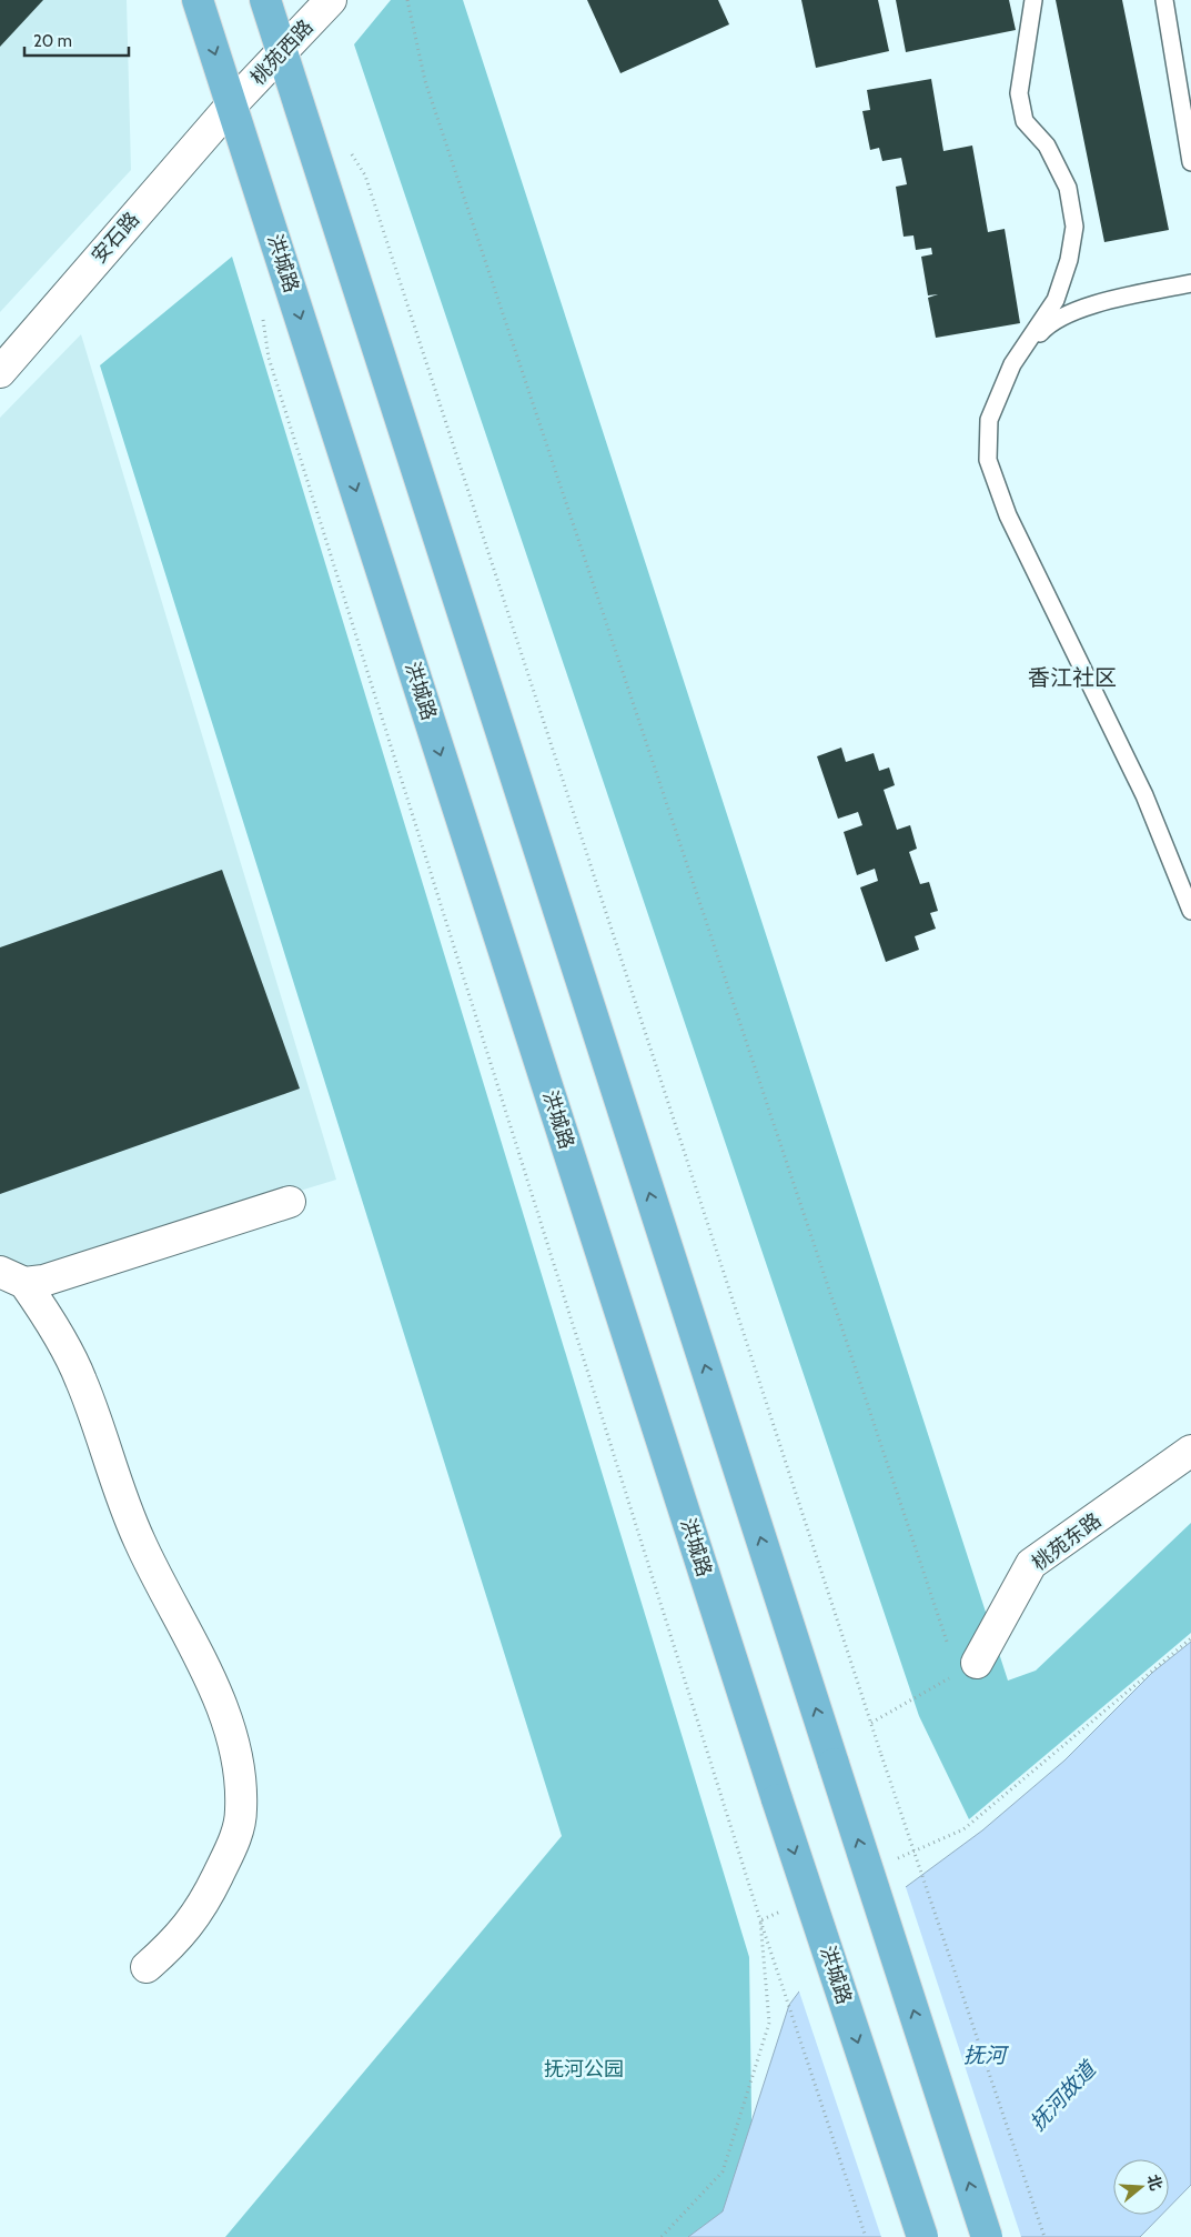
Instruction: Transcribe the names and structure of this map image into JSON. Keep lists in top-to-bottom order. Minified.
{"streets":{"highway":["洪城路"],"street":["桃苑西路","安石路","桃苑东路"]},"crossings":[["桃苑西路","安石路"],["桃苑西路","洪城路"],["安石路","洪城路"]],"districts":["香江社区"],"water":["抚河","抚河故道"],"parks":["抚河公园"],"scale_bar":"20 m","north":"right"}
